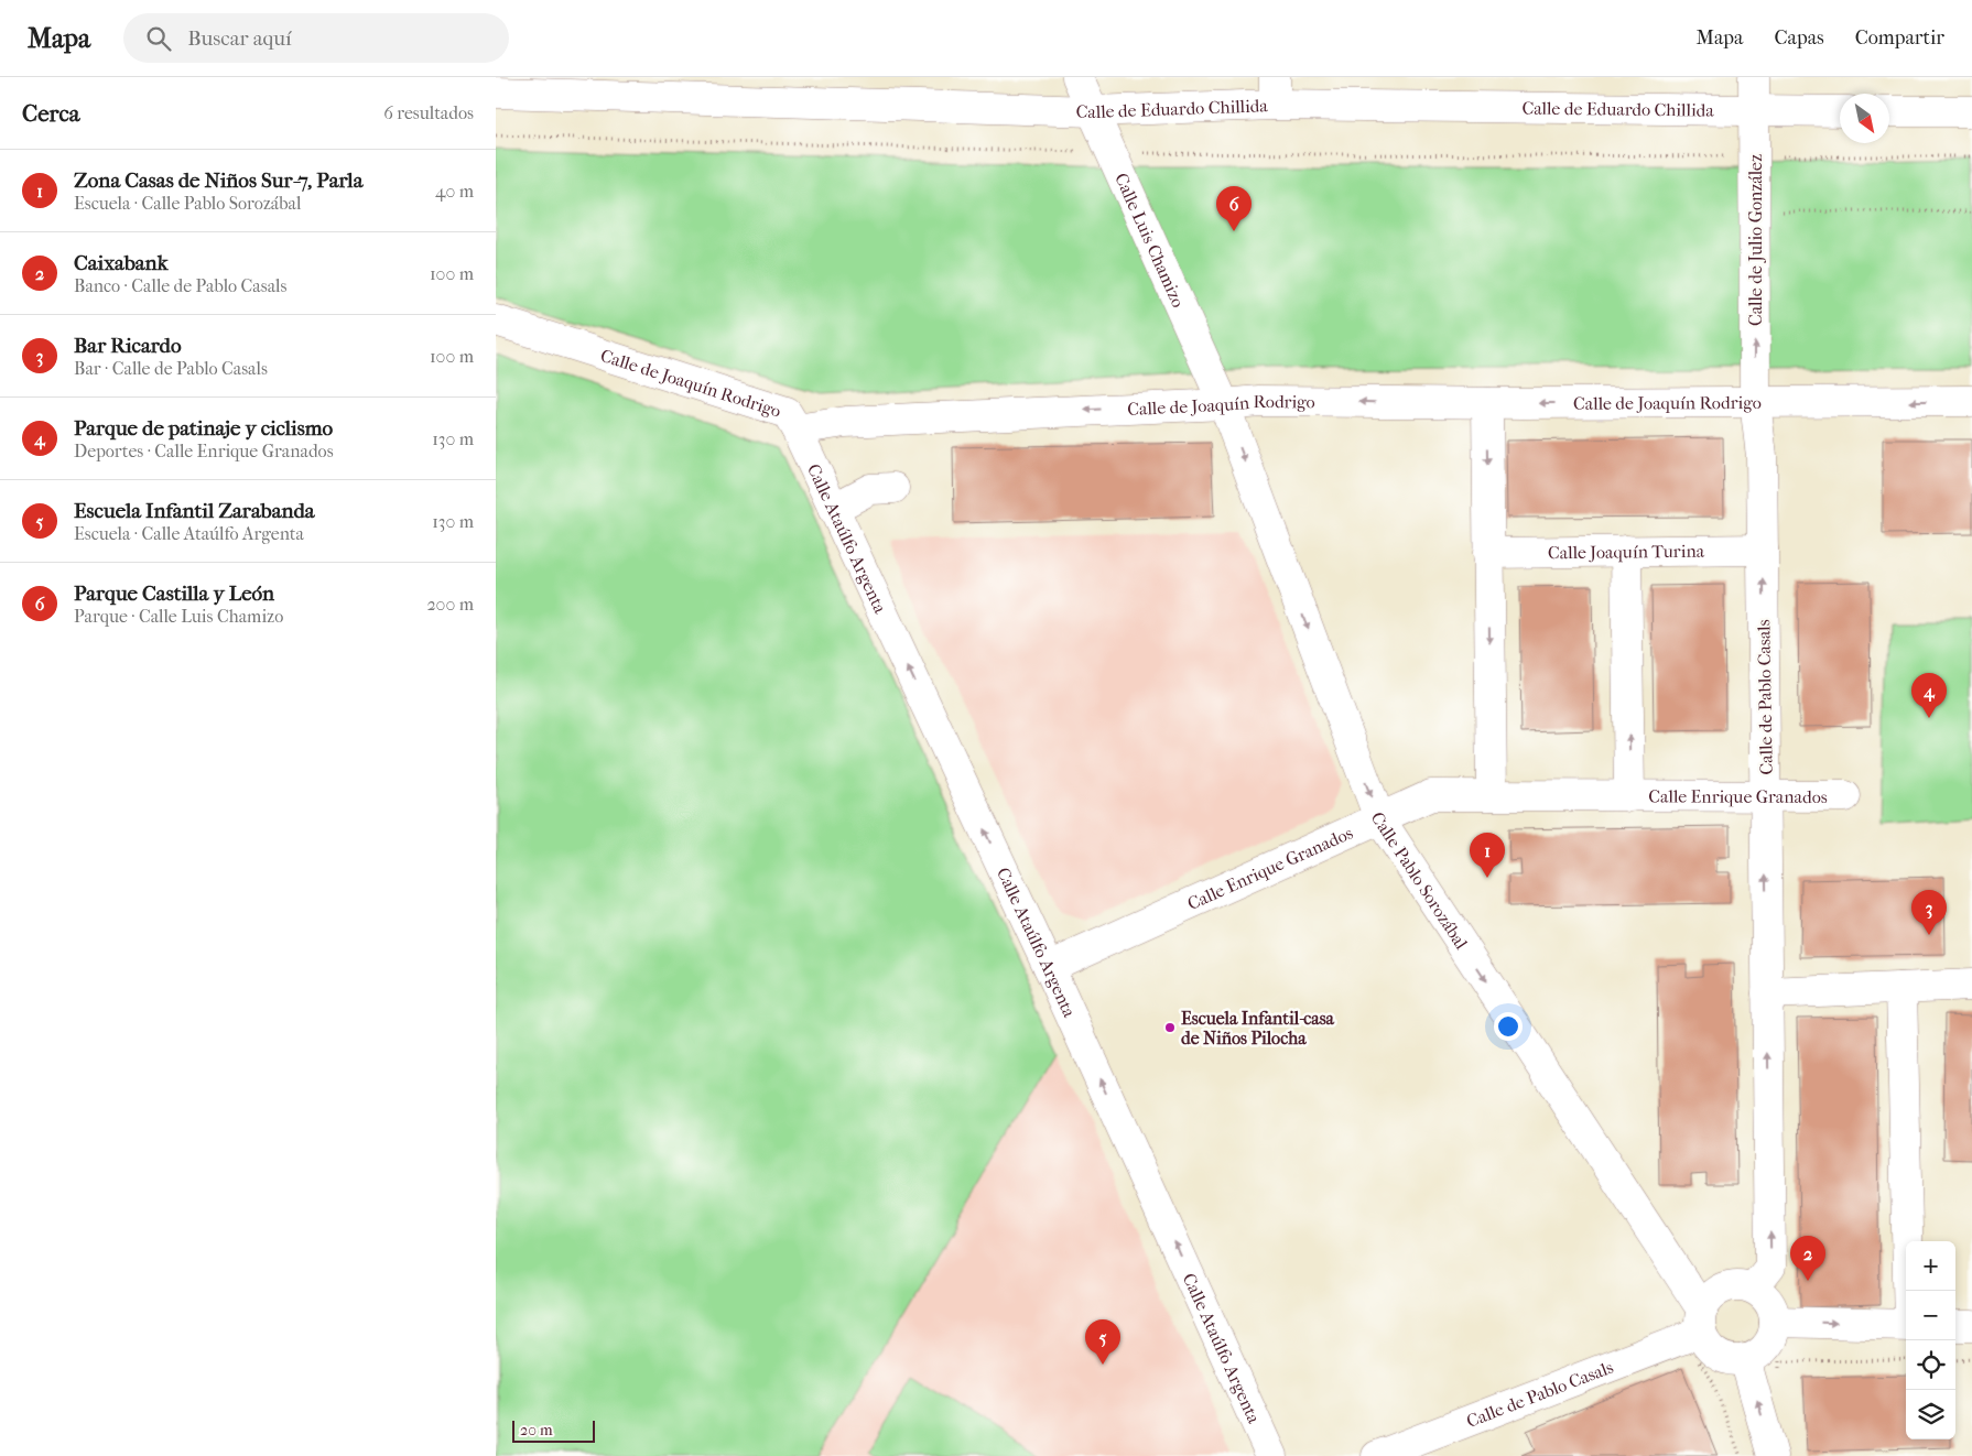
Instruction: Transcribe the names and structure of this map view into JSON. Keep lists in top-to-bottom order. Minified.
{"streets":{"street":["Calle de Eduardo Chillida","Calle de Julio González","Calle Luis Chamizo","Calle de Joaquín Rodrigo","Calle Ataúlfo Argenta","Calle Joaquín Turina","Calle de Pablo Casals","Calle Enrique Granados","Calle Pablo Sorozábal"]},"crossings":[["Calle de Eduardo Chillida","Calle de Julio González"],["Calle de Eduardo Chillida","Calle Luis Chamizo"],["Calle de Julio González","Calle de Joaquín Rodrigo"],["Calle de Julio González","Calle de Pablo Casals"],["Calle Luis Chamizo","Calle de Joaquín Rodrigo"],["Calle Luis Chamizo","Calle Pablo Sorozábal"],["Calle de Joaquín Rodrigo","Calle Ataúlfo Argenta"],["Calle de Joaquín Rodrigo","Calle de Pablo Casals"],["Calle de Joaquín Rodrigo","Calle Pablo Sorozábal"],["Calle Ataúlfo Argenta","Calle Enrique Granados"],["Calle Joaquín Turina","Calle de Pablo Casals"],["Calle Joaquín Turina","Calle Enrique Granados"],["Calle de Pablo Casals","Calle Enrique Granados"],["Calle de Pablo Casals","Calle Pablo Sorozábal"],["Calle Enrique Granados","Calle Pablo Sorozábal"]],"one_way":["Calle de Julio González","Calle de Joaquín Rodrigo","Calle Ataúlfo Argenta","Calle Pablo Sorozábal"],"places":["Escuela Infantil-casa de Niños Pilocha"],"scale_bar":"20 m","north":"bottom right","page":{"header":"Mapa","search":"Buscar aquí","nav":["Mapa","Capas","Compartir"],"heading":["Cerca","6 resultados"],"list":[{"mark":"1","name":"Zona Casas de Niños Sur-7, Parla","note":"Escuela · Calle Pablo Sorozábal","value":"40 m"},{"mark":"2","name":"Caixabank","note":"Banco · Calle de Pablo Casals","value":"100 m"},{"mark":"3","name":"Bar Ricardo","note":"Bar · Calle de Pablo Casals","value":"100 m"},{"mark":"4","name":"Parque de patinaje y ciclismo","note":"Deportes · Calle Enrique Granados","value":"130 m"},{"mark":"5","name":"Escuela Infantil Zarabanda","note":"Escuela · Calle Ataúlfo Argenta","value":"130 m"},{"mark":"6","name":"Parque Castilla y León","note":"Parque · Calle Luis Chamizo","value":"200 m"}],"pins":["6","4","1","3","2","5"],"map_buttons":["+","−"],"scale":"20 m"}}
